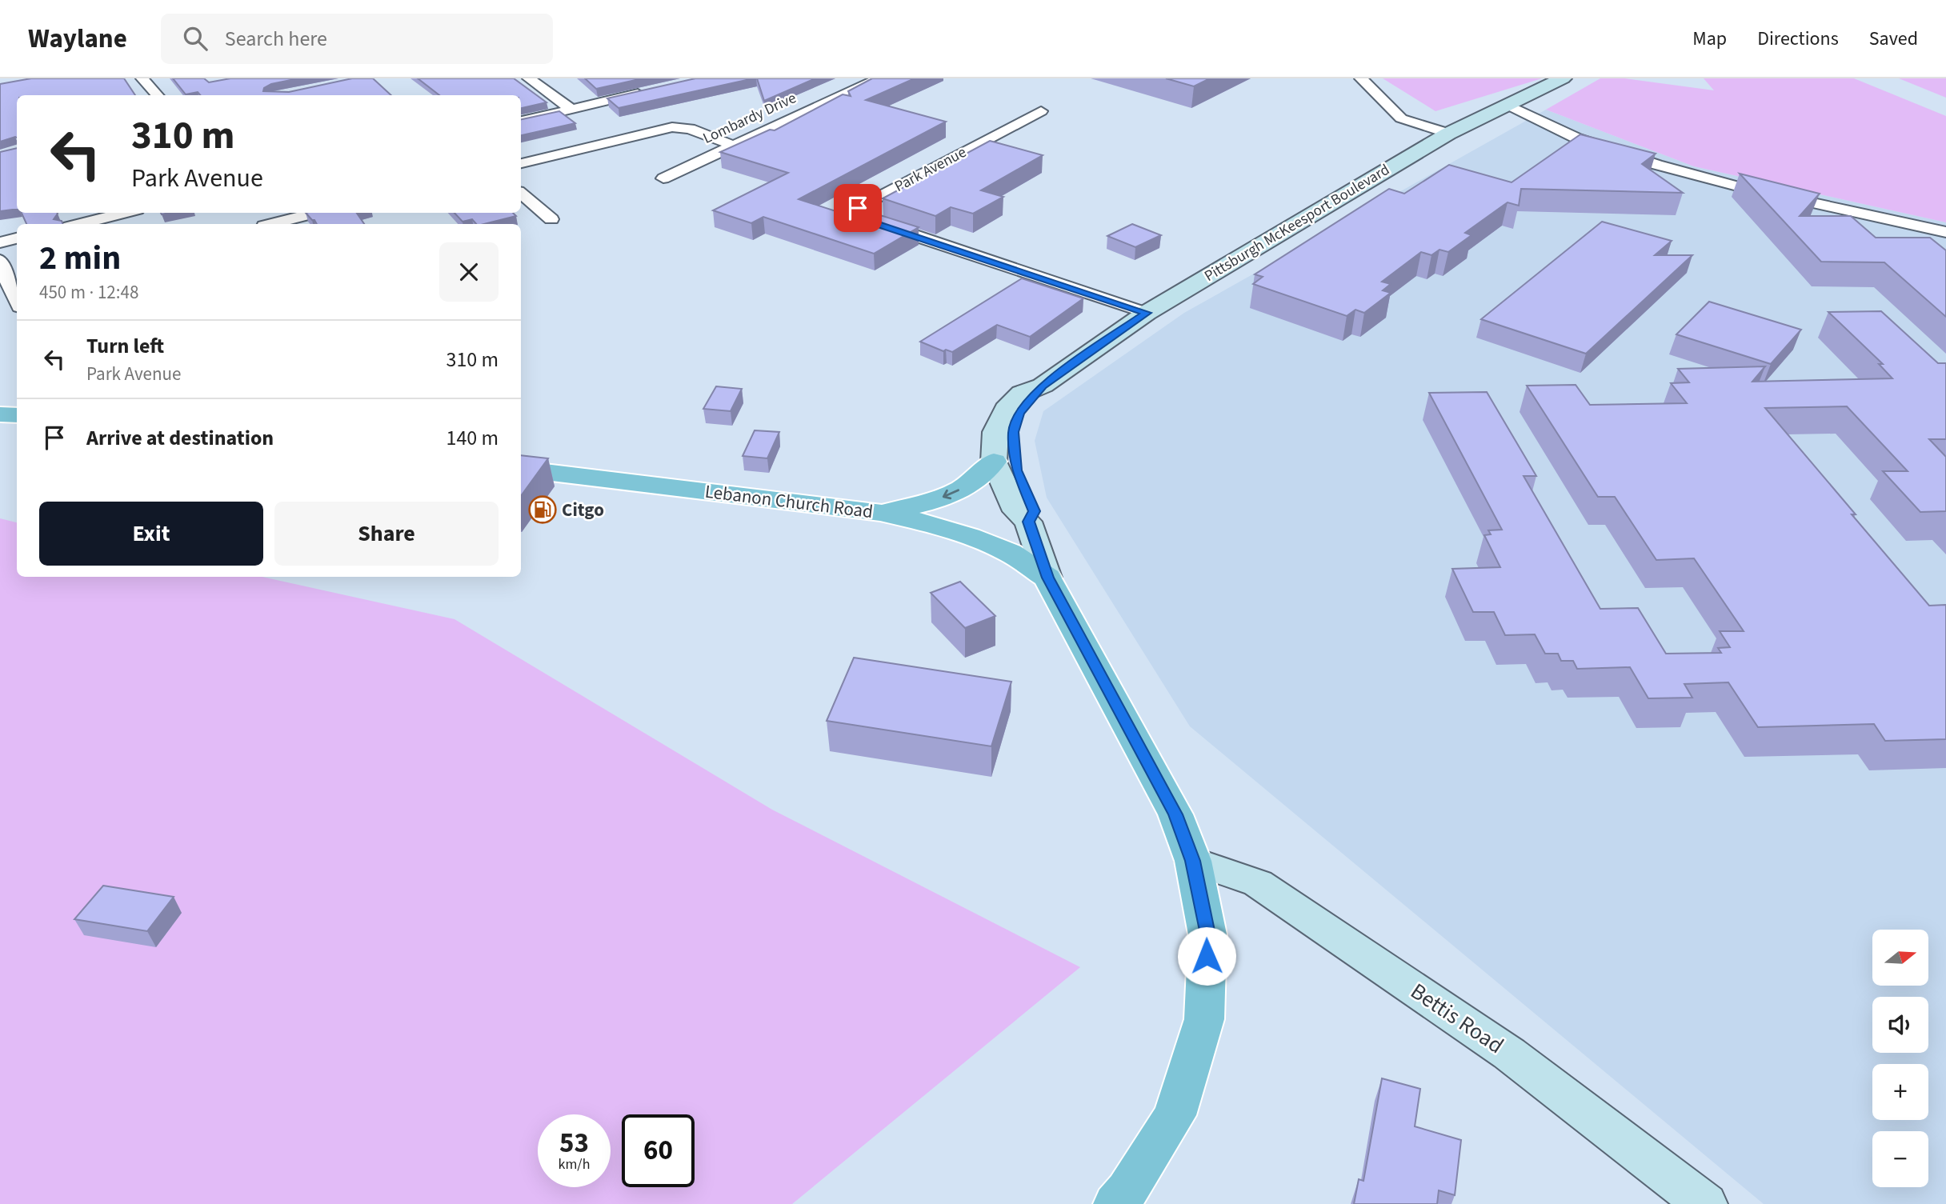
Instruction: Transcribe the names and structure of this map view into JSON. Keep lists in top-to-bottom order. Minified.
{"streets":{"main road":["Pittsburgh McKeesport Boulevard","Lebanon Church Road","Bettis Road"],"street":["Lombardy Drive","Park Avenue"]},"crossings":[["Park Avenue","Pittsburgh McKeesport Boulevard"],["Pittsburgh McKeesport Boulevard","Lebanon Church Road"],["Pittsburgh McKeesport Boulevard","Bettis Road"]],"places":{"fuel station":["Citgo"]},"north":"right","page":{"header":"Waylane","search":"Search here","nav":["Map","Directions","Saved"],"turn":["310 m","Park Avenue"],"heading":["2 min","450 m · 12:48"],"list":[{"name":"Turn left","note":"Park Avenue","value":"310 m"},{"name":"Arrive at destination","value":"140 m"}],"buttons":["Exit","Share"],"map_buttons":["+","−"],"speed":"53 km/h","limit":"60"}}
